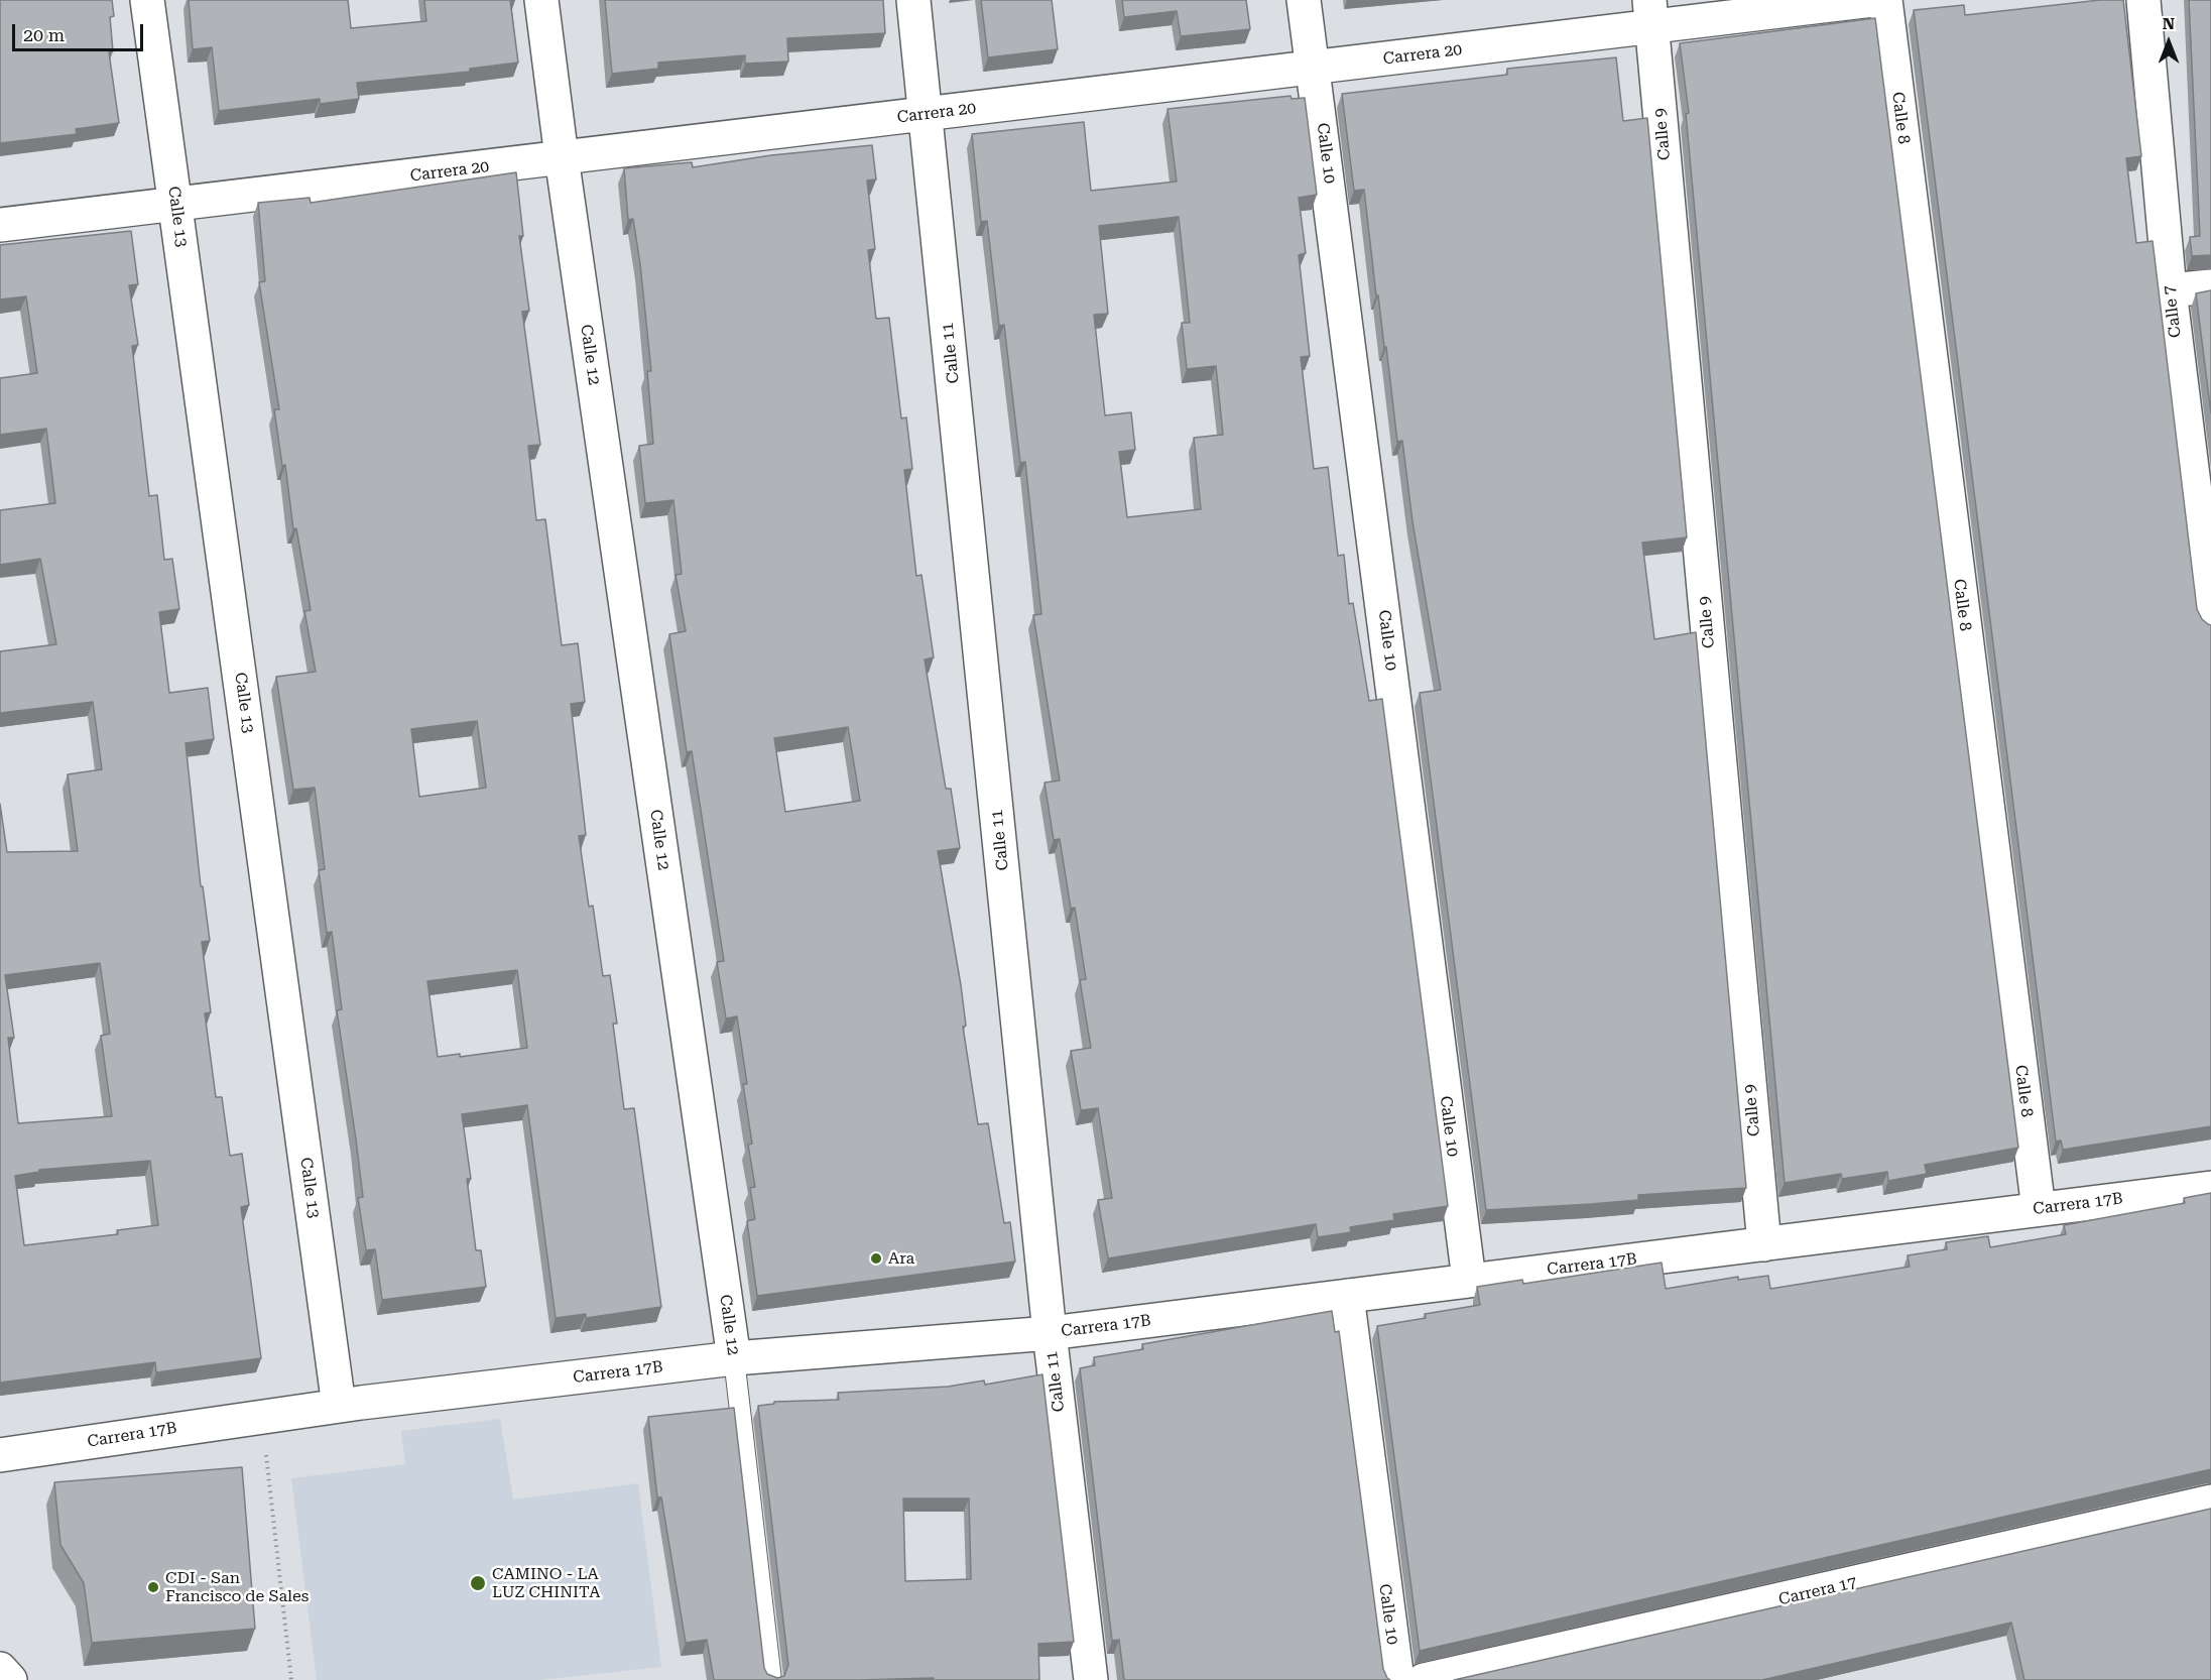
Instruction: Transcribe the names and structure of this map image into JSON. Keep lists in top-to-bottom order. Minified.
{"streets":{"street":["Carrera 20","Calle 8","Calle 9","Calle 10","Calle 13","Calle 7","Calle 11","Calle 12","Carrera 17B","Carrera 17"]},"crossings":[["Carrera 20","Calle 9"],["Carrera 20","Calle 10"],["Carrera 20","Calle 13"],["Carrera 20","Calle 11"],["Carrera 20","Calle 12"],["Calle 8","Carrera 17B"],["Calle 9","Carrera 17B"],["Calle 10","Carrera 17B"],["Calle 13","Carrera 17B"],["Calle 11","Carrera 17B"],["Calle 12","Carrera 17B"]],"places":["Ara","CAMINO - LA LUZ CHINITA","CDI - San Francisco de Sales"],"scale_bar":"20 m","north":"top"}
